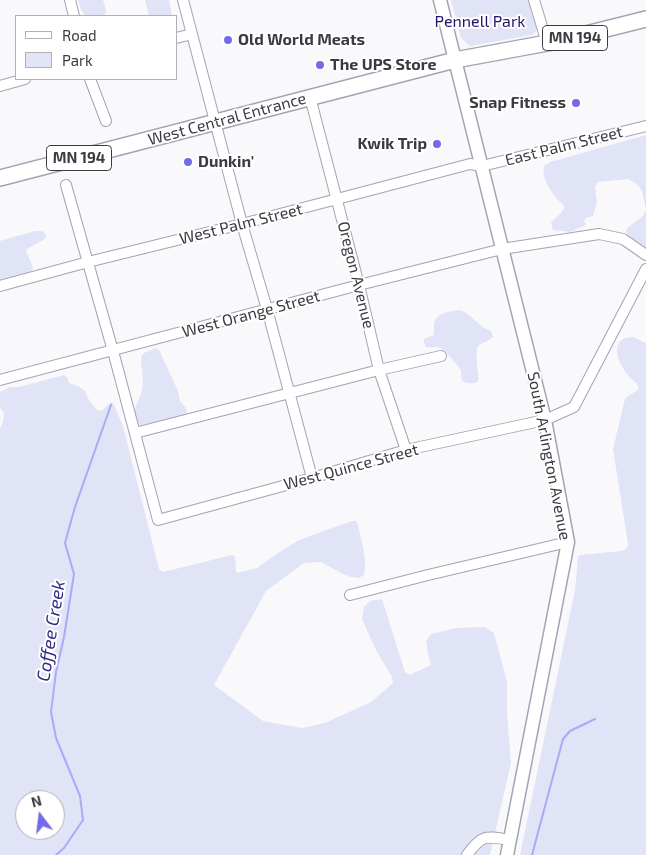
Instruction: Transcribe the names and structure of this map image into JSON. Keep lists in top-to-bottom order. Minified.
{"streets":{"highway":["MN 194","West Central Entrance"],"main road":["South Arlington Avenue"],"street":["East Palm Street","West Palm Street","Oregon Avenue","West Orange Street","West Quince Street"]},"crossings":[["MN 194","West Central Entrance"],["MN 194","South Arlington Avenue"],["West Central Entrance","Oregon Avenue"],["West Central Entrance","South Arlington Avenue"],["East Palm Street","West Palm Street"],["East Palm Street","South Arlington Avenue"],["West Palm Street","Oregon Avenue"],["West Palm Street","South Arlington Avenue"],["Oregon Avenue","West Orange Street"],["Oregon Avenue","West Quince Street"],["West Orange Street","South Arlington Avenue"],["South Arlington Avenue","West Quince Street"]],"water":["Coffee Creek"],"parks":["Pennell Park"],"places":["Old World Meats","The UPS Store","Snap Fitness","Kwik Trip","Dunkin'"],"legend":["Road","Park"],"north":"top"}
